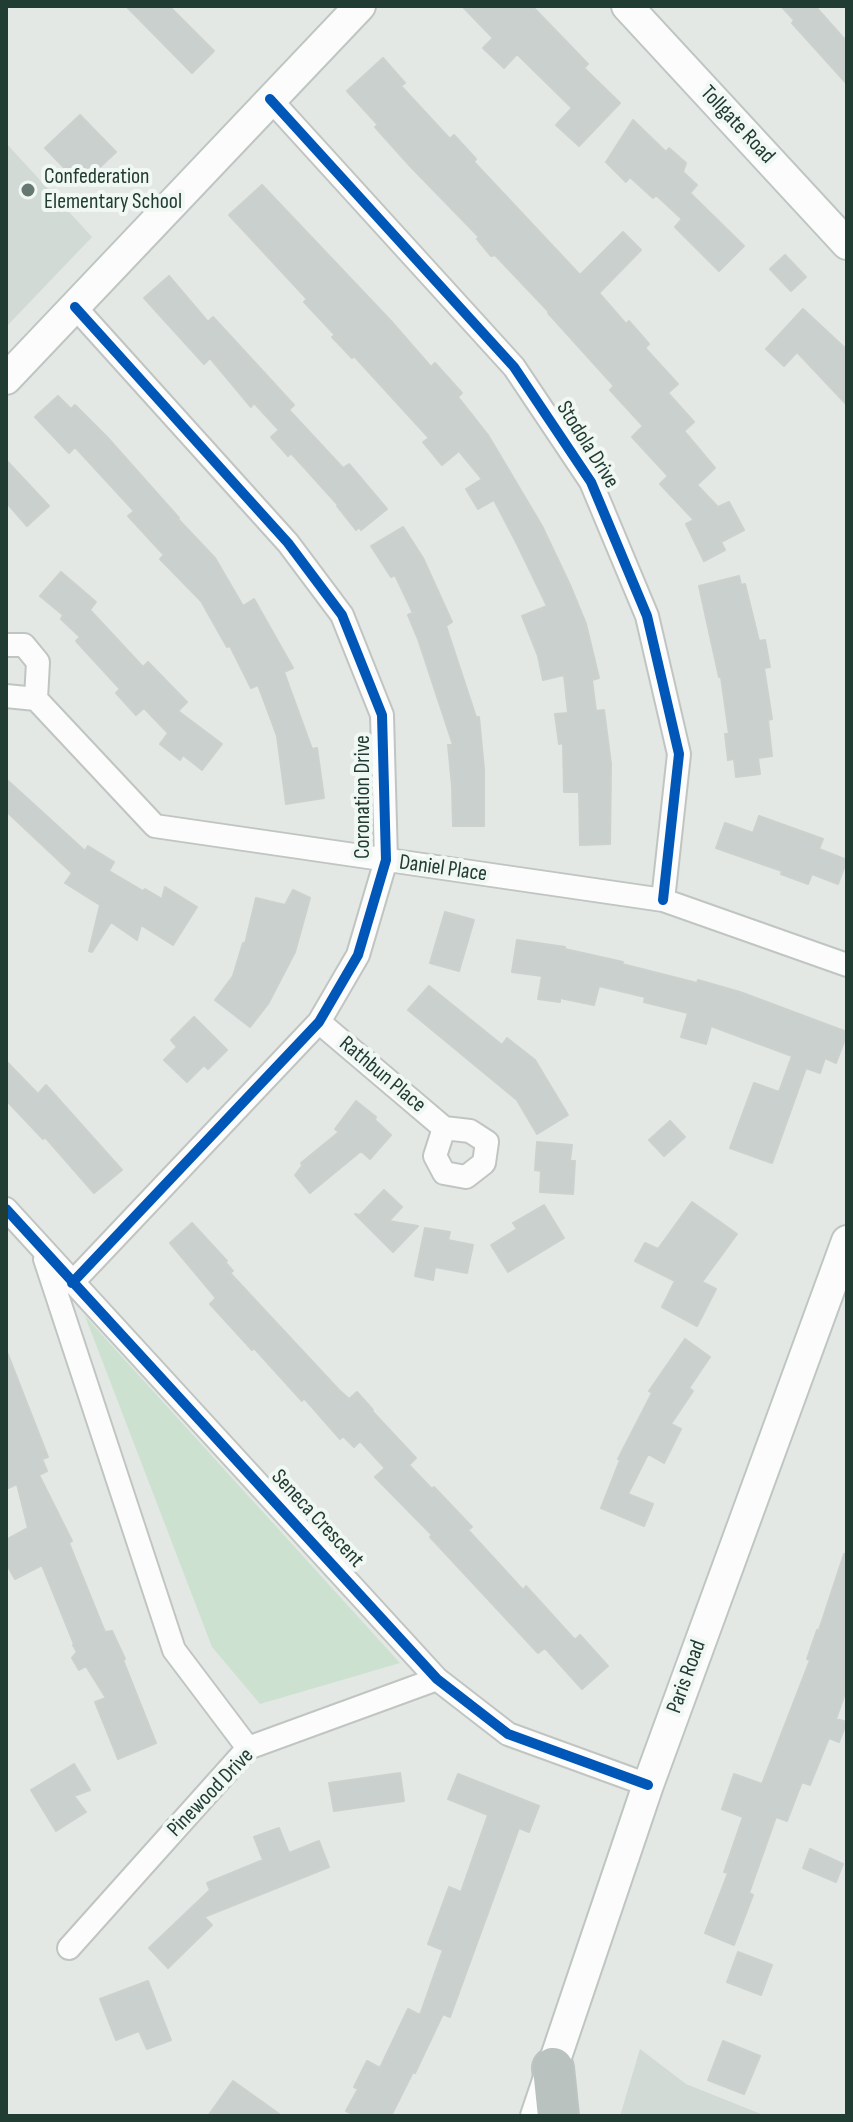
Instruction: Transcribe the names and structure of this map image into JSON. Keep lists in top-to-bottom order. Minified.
{"streets":{"main road":["Tollgate Road","Paris Road"],"street":["Stodola Drive","Coronation Drive","Daniel Place","Rathbun Place","Seneca Crescent","Pinewood Drive"]},"crossings":[["Stodola Drive","Daniel Place"],["Coronation Drive","Daniel Place"],["Coronation Drive","Rathbun Place"],["Coronation Drive","Seneca Crescent"],["Seneca Crescent","Paris Road"],["Seneca Crescent","Pinewood Drive"]],"places":["Confederation Elementary School"]}
